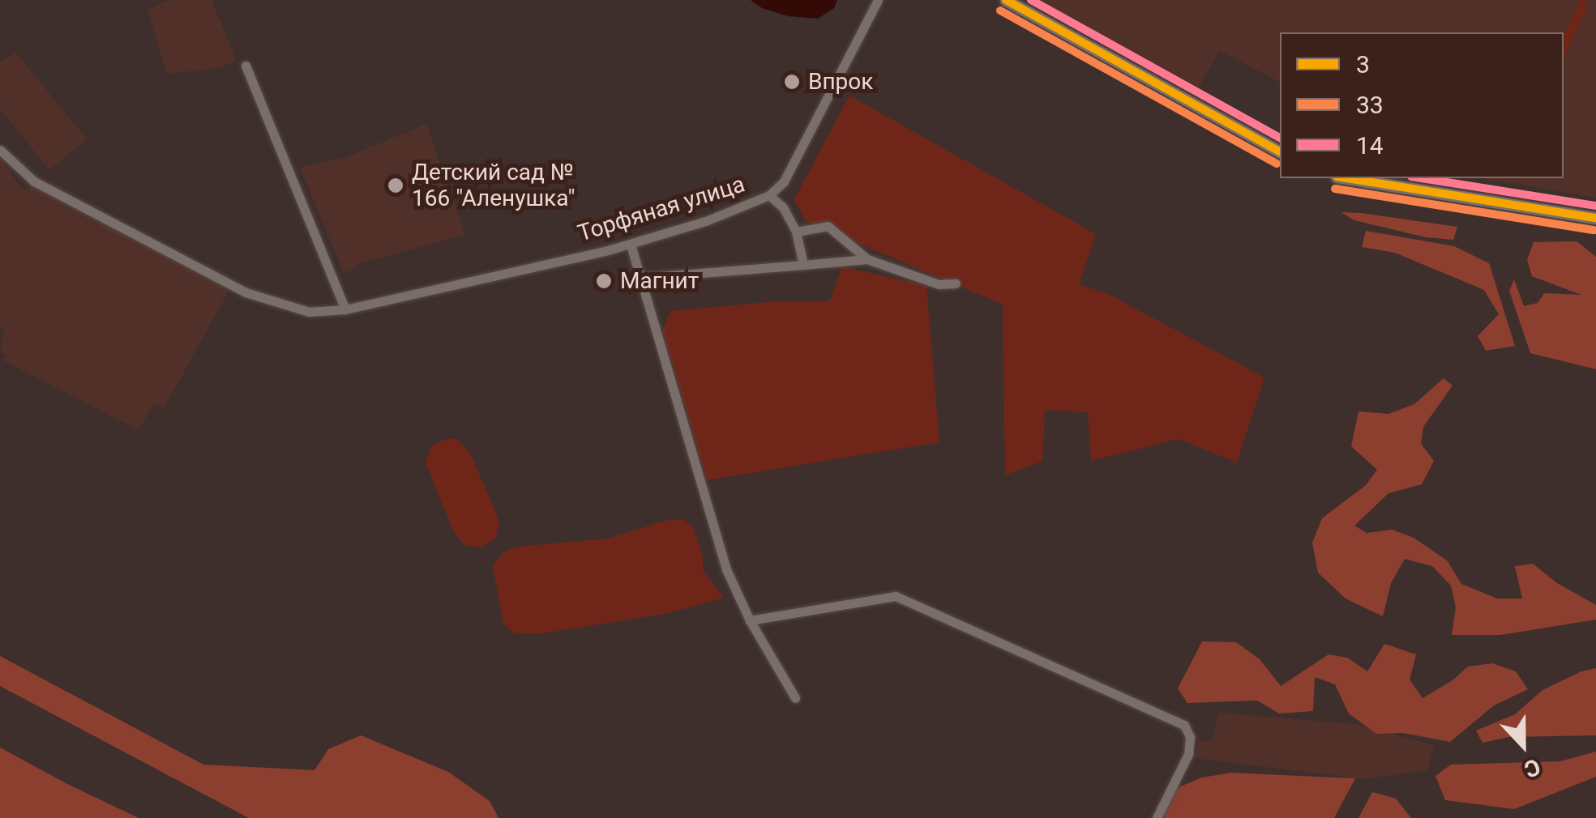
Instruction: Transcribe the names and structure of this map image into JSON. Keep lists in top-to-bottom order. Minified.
{"streets":{"street":["Торфяная улица"]},"places":["Впрок","Детский сад № 166 \"Аленушка\"","Магнит"],"lines":["transit line 3","transit line 14","transit line 33"],"legend":["3","33","14"],"north":"bottom"}
